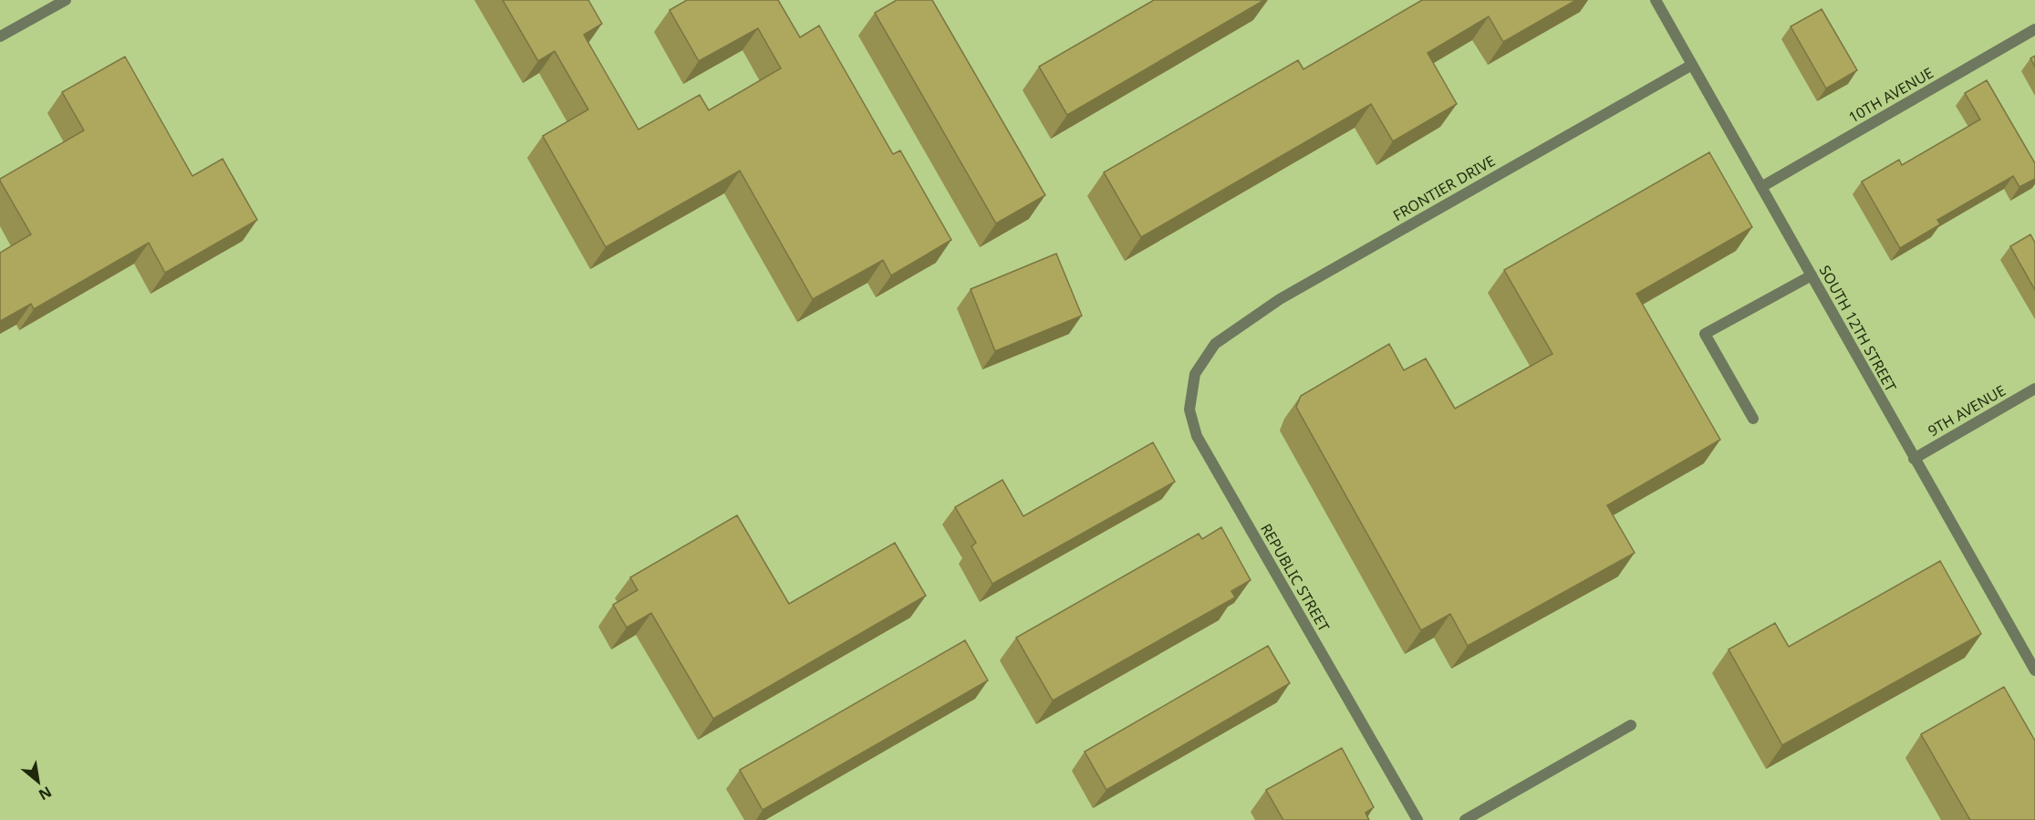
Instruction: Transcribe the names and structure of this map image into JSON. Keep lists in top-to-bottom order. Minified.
{"streets":{"street":["10TH AVENUE","FRONTIER DRIVE","SOUTH 12TH STREET","9TH AVENUE","REPUBLIC STREET"]},"crossings":[["10TH AVENUE","SOUTH 12TH STREET"],["FRONTIER DRIVE","SOUTH 12TH STREET"],["FRONTIER DRIVE","REPUBLIC STREET"],["SOUTH 12TH STREET","9TH AVENUE"]],"north":"bottom right"}
